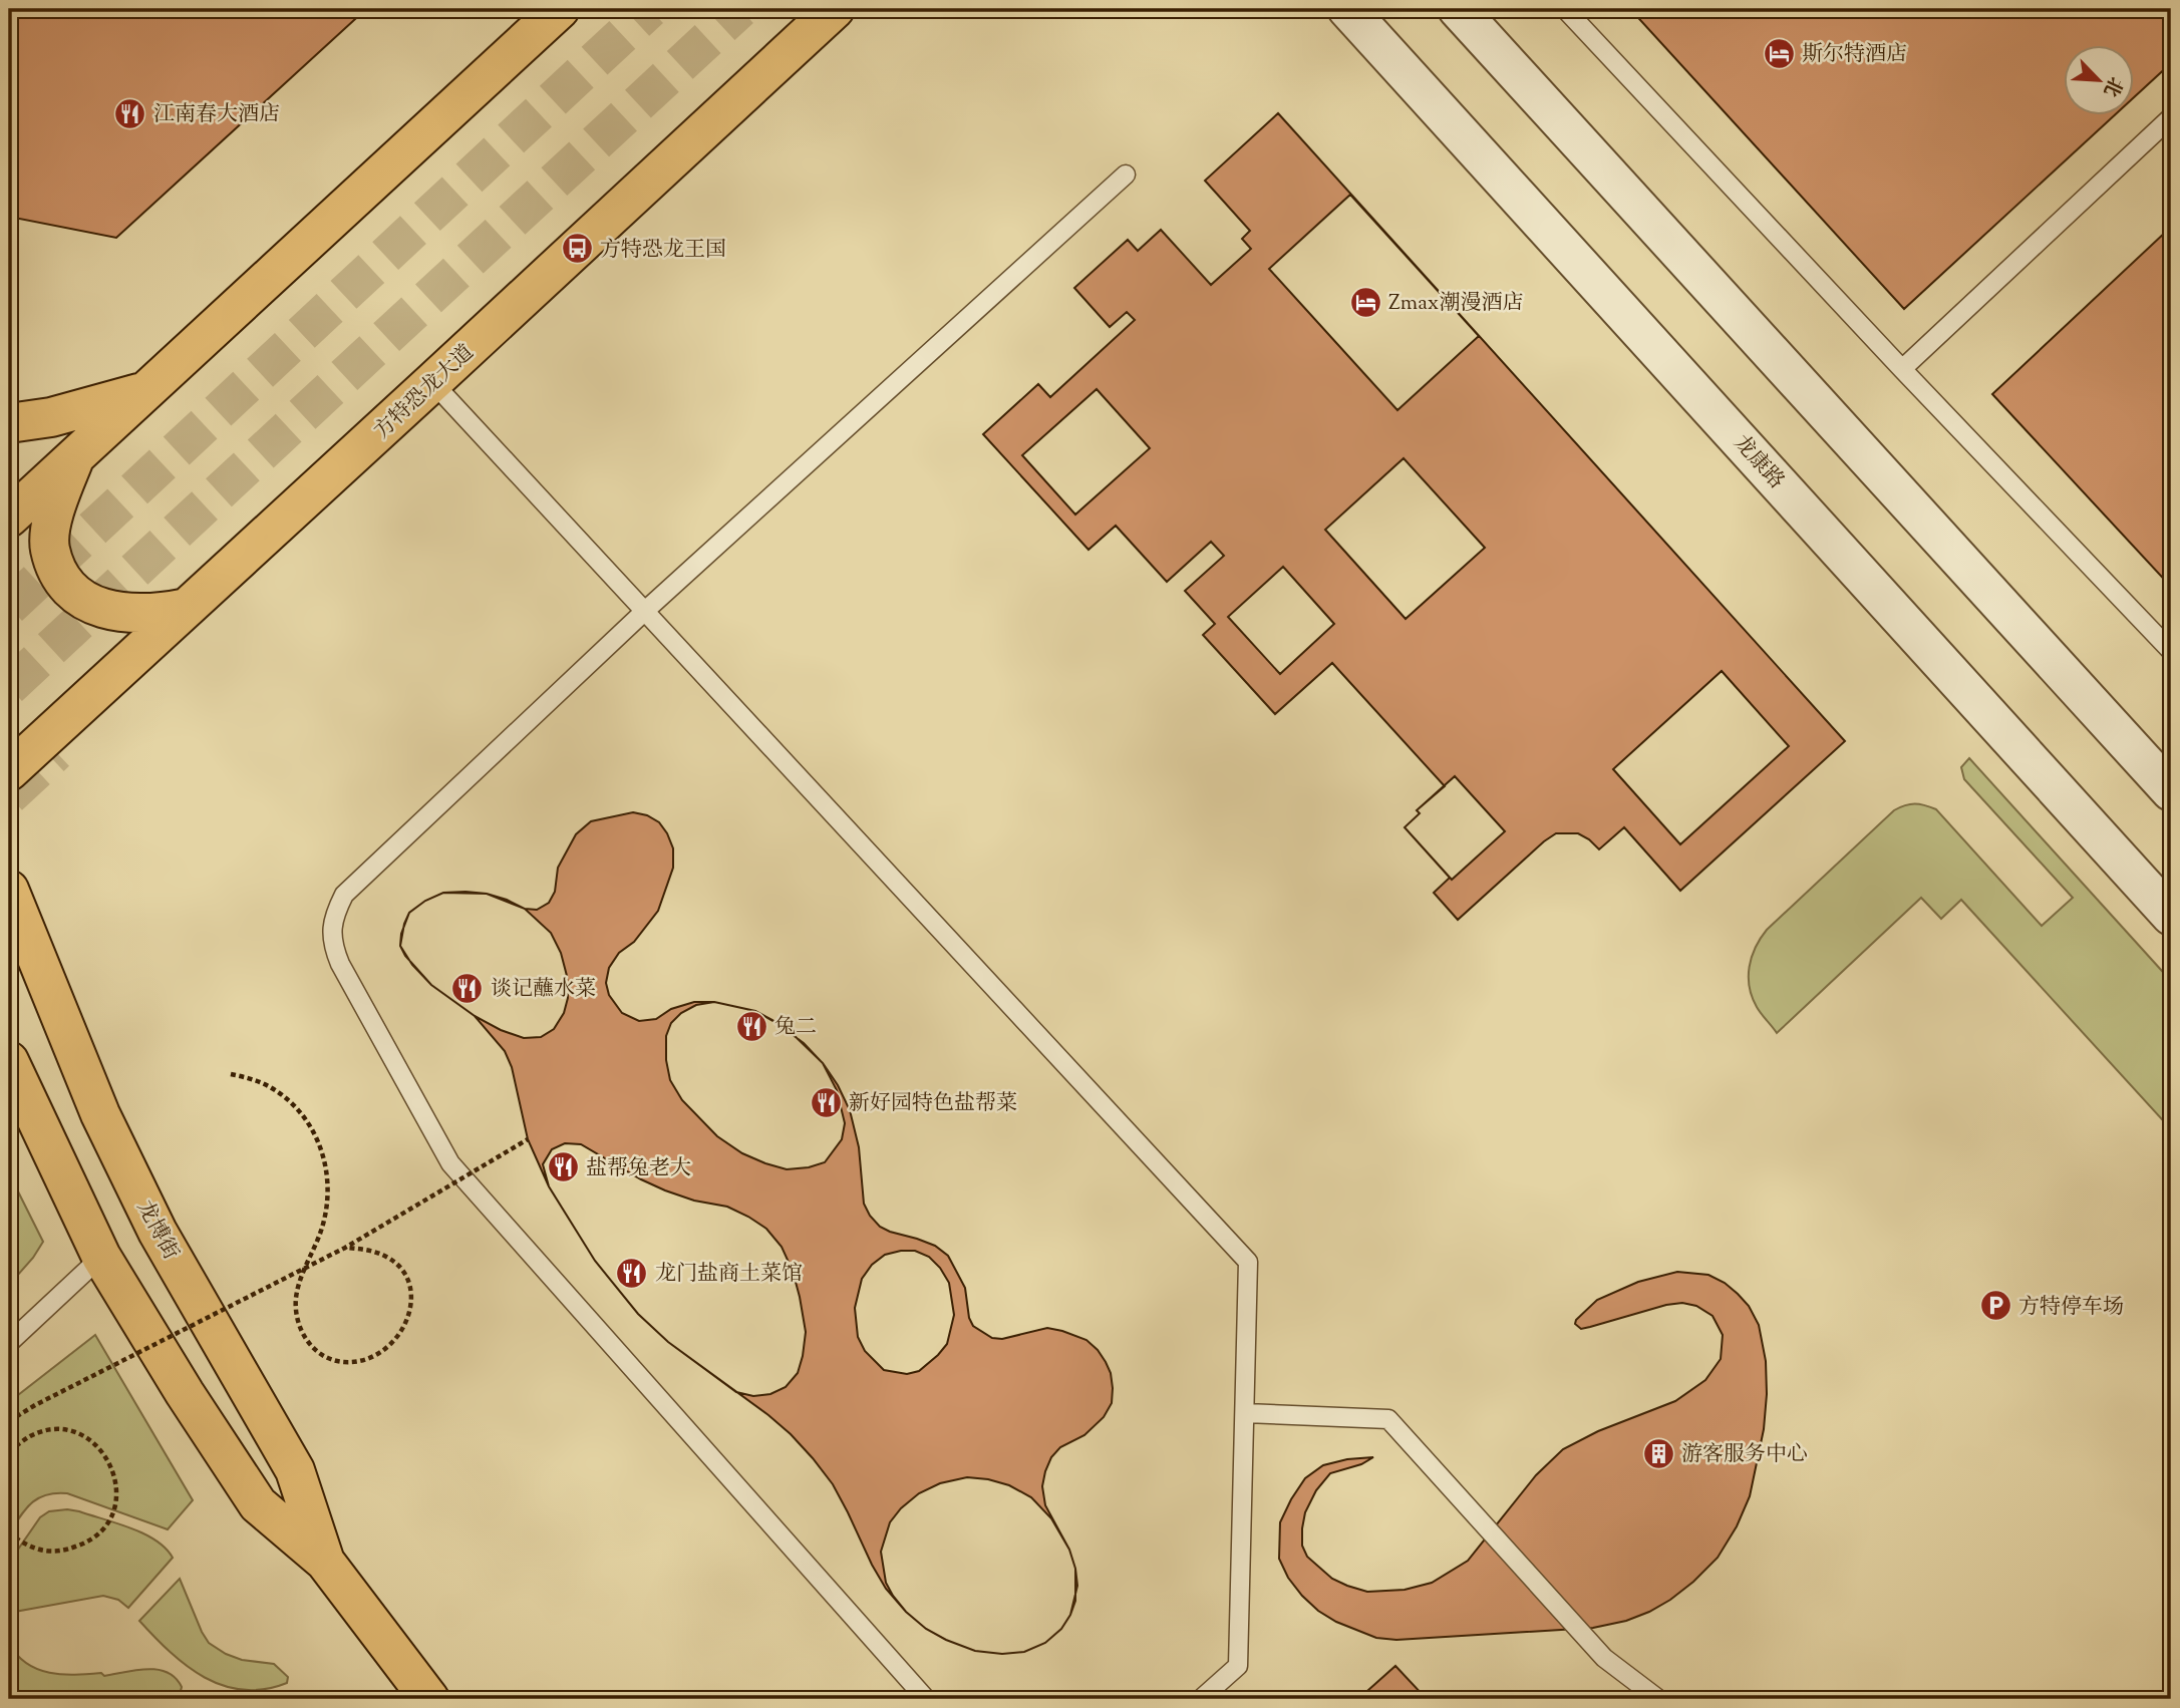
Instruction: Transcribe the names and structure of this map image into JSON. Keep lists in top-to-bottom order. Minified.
{"streets":{"main road":["方特恐龙大道","龙博街"],"street":["龙康路"]},"places":{"hotel":["斯尔特酒店","Zmax潮漫酒店"],"restaurant":["江南春大酒店","谈记蘸水菜","兔二","新好园特色盐帮菜","盐帮兔老大","龙门盐商土菜馆"],"bus stop":["方特恐龙王国"],"parking":["方特停车场"],"building":["游客服务中心"]},"north":"bottom right"}
